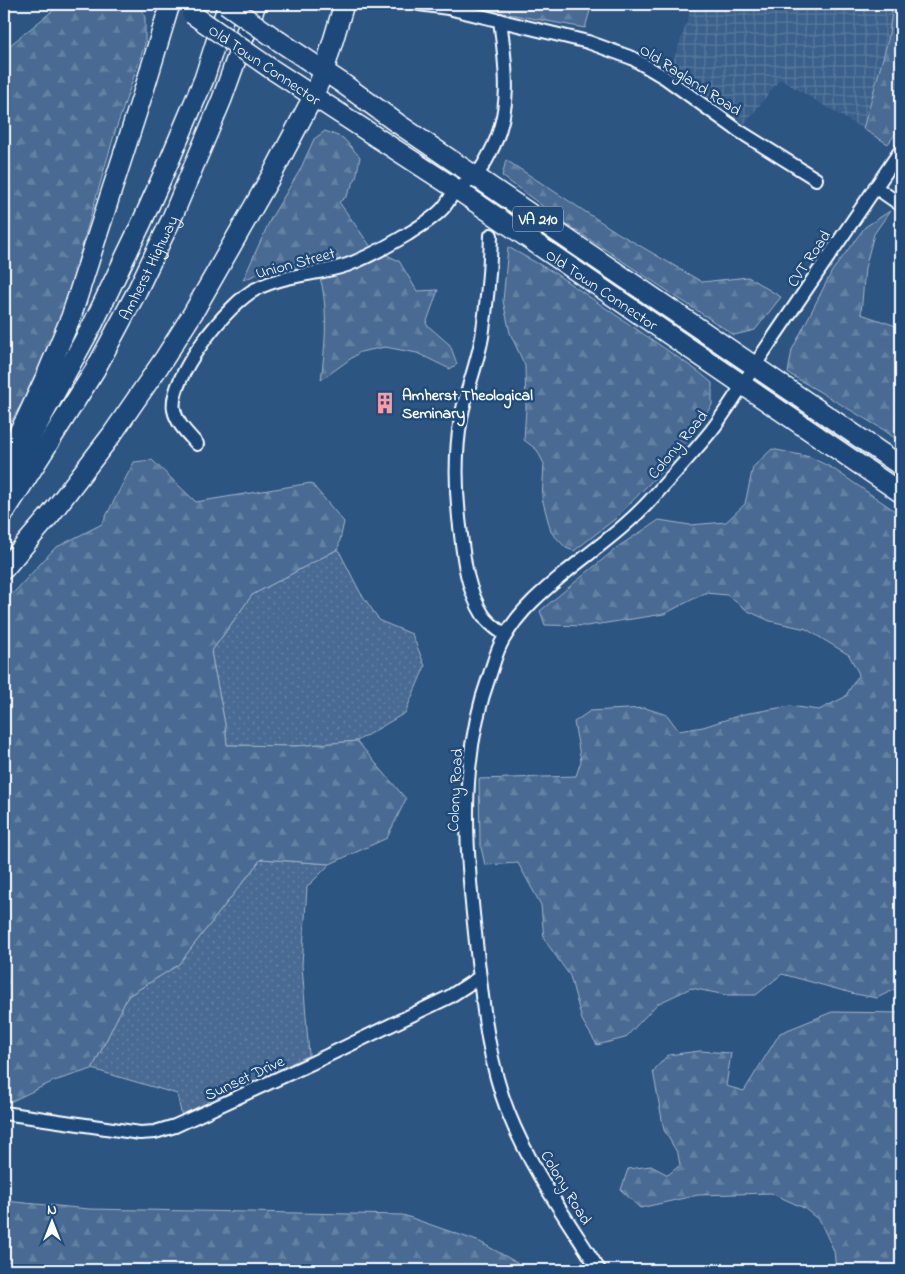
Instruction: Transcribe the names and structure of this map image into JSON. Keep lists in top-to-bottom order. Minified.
{"streets":{"highway":["Old Town Connector","VA 210","Amherst Highway"],"street":["Old Ragland Road","CVT Road","Union Street","Colony Road","Sunset Drive"]},"crossings":[["Old Town Connector","CVT Road"],["Old Town Connector","Union Street"],["Old Town Connector","Amherst Highway"],["Old Town Connector","Colony Road"],["CVT Road","Colony Road"],["Colony Road","Sunset Drive"]],"places":{"building":["Amherst Theological Seminary"]},"north":"top"}
